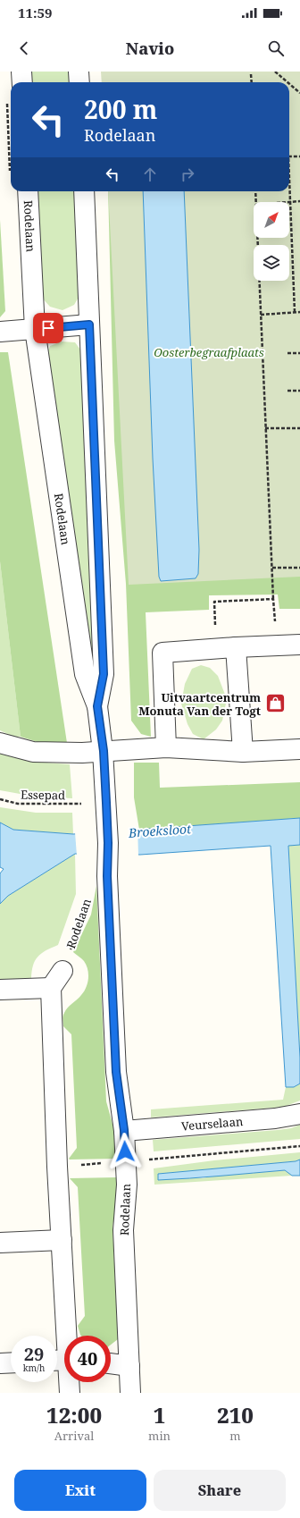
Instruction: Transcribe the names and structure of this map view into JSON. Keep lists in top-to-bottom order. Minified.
{"streets":{"street":["Rodelaan","Veurselaan"],"path":["Essepad"]},"crossings":[["Rodelaan","Veurselaan"]],"water":["Broeksloot"],"parks":["Oosterbegraafplaats"],"places":{"shop":["Uitvaartcentrum Monuta Van der Togt"]},"north":"top right","page":{"status":"11:59","header":"Navio","turn":["200 m","Rodelaan"],"speed":"29 km/h","limit":"40","eta":["12:00","Arrival","1","min","210","m"],"buttons":["Exit","Share"]}}
